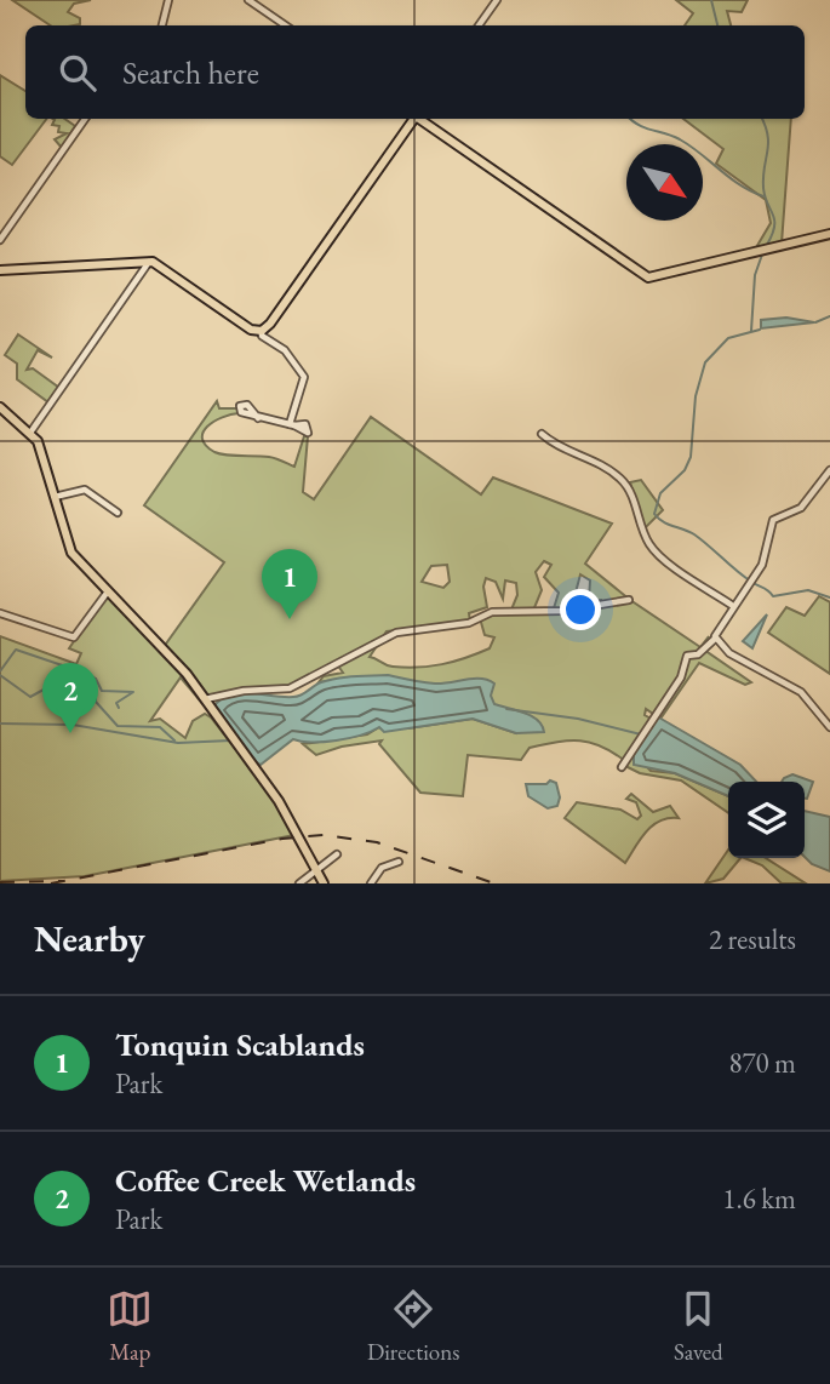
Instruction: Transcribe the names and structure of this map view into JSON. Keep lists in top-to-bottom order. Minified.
{"north":"bottom right","page":{"search":"Search here","pins":["1","2"],"heading":["Nearby","2 results"],"list":[{"mark":"1","name":"Tonquin Scablands","note":"Park","value":"870 m"},{"mark":"2","name":"Coffee Creek Wetlands","note":"Park","value":"1.6 km"}],"nav":["Map","Directions","Saved"]}}
